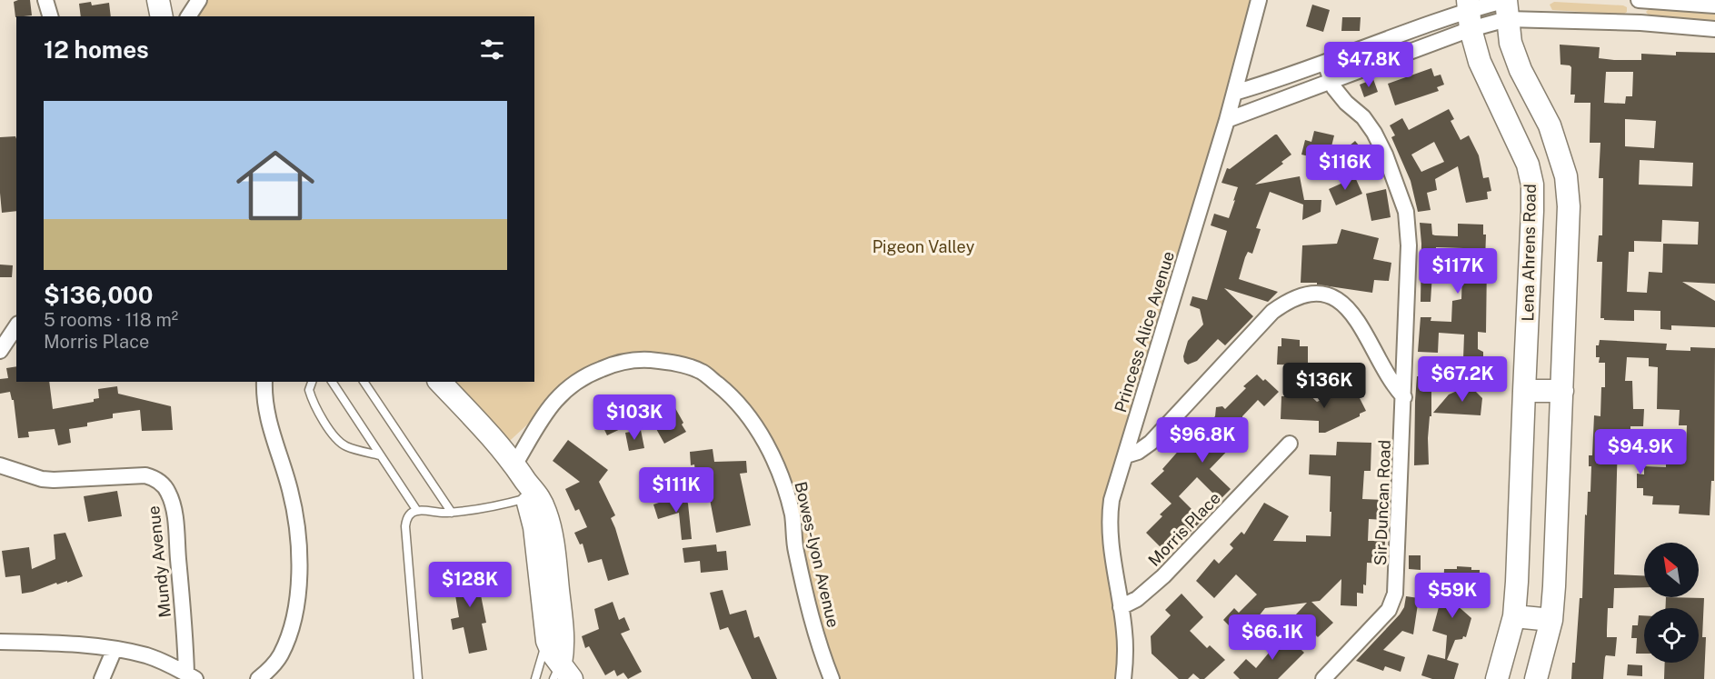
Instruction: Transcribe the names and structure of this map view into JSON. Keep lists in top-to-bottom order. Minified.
{"streets":{"main road":["Lena Ahrens Road"],"street":["Princess Alice Avenue","Sir Duncan Road","Morris Place","Bowes-lyon Avenue","Mundy Avenue"]},"crossings":[["Princess Alice Avenue","Morris Place"]],"parks":["Pigeon Valley"],"north":"top left","page":{"heading":"12 homes","price":["$47.8K","$116K","$117K","$67.2K","$136K","$103K","$96.8K","$94.9K","$111K","$128K","$59K","$66.1K"],"list":[{"name":"$136,000","note":"5 rooms · 118 m² · Morris Place"}]}}
